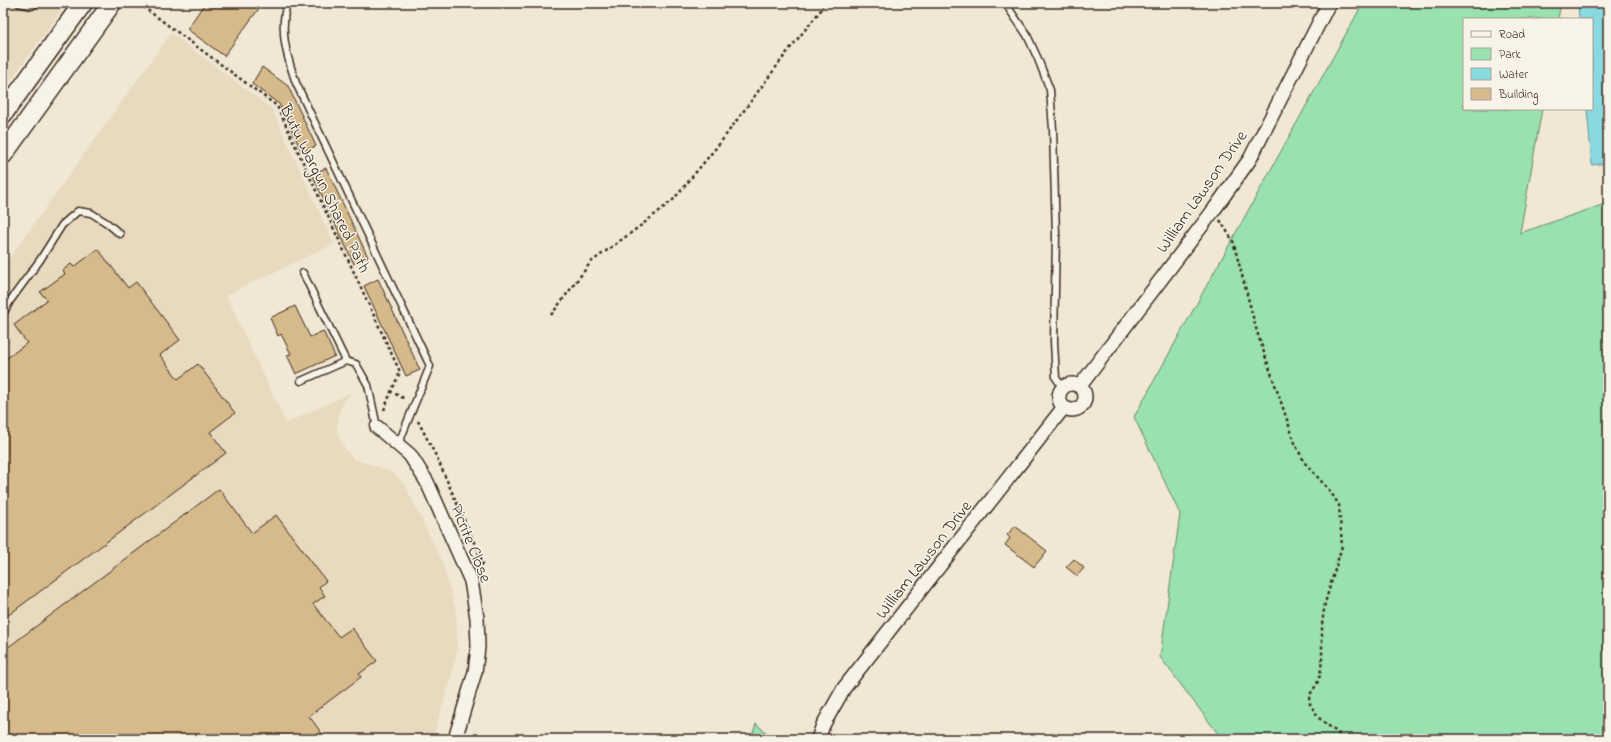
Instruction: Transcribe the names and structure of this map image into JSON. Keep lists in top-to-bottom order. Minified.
{"streets":{"street":["William Lawson Drive","Picrite Close"],"path":["Butu Wargun Shared Path"]},"legend":["Road","Park","Water","Building"]}
